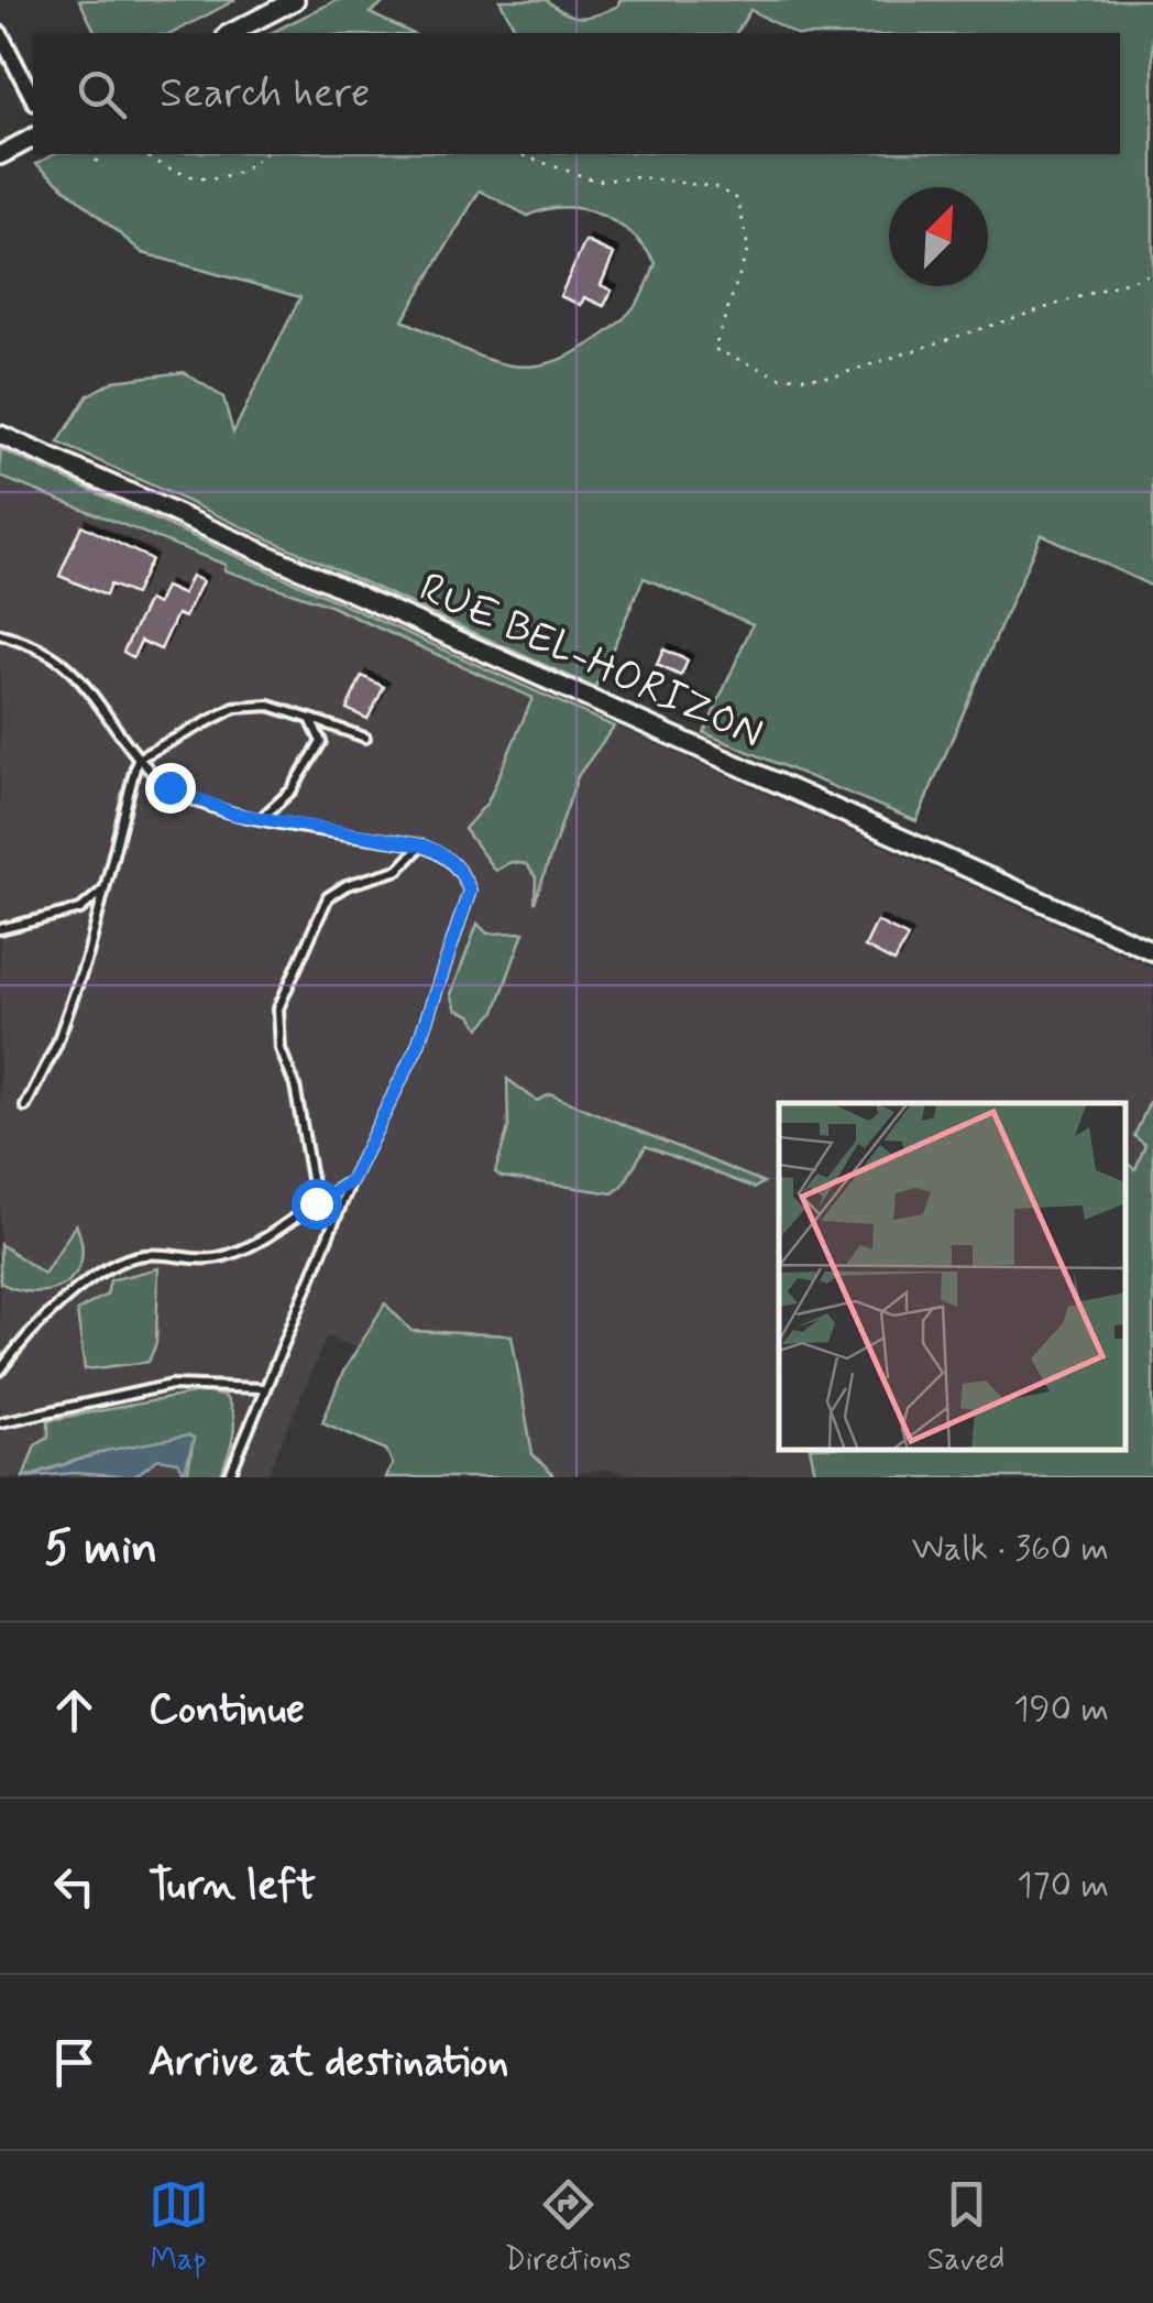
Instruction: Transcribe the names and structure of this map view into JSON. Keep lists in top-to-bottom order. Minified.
{"streets":{"street":["RUE BEL-HORIZON"]},"north":"top right","page":{"search":"Search here","heading":["5 min","Walk · 360 m"],"list":[["Continue","190 m"],["Turn left","170 m"],"Arrive at destination"],"nav":["Map","Directions","Saved"]}}
